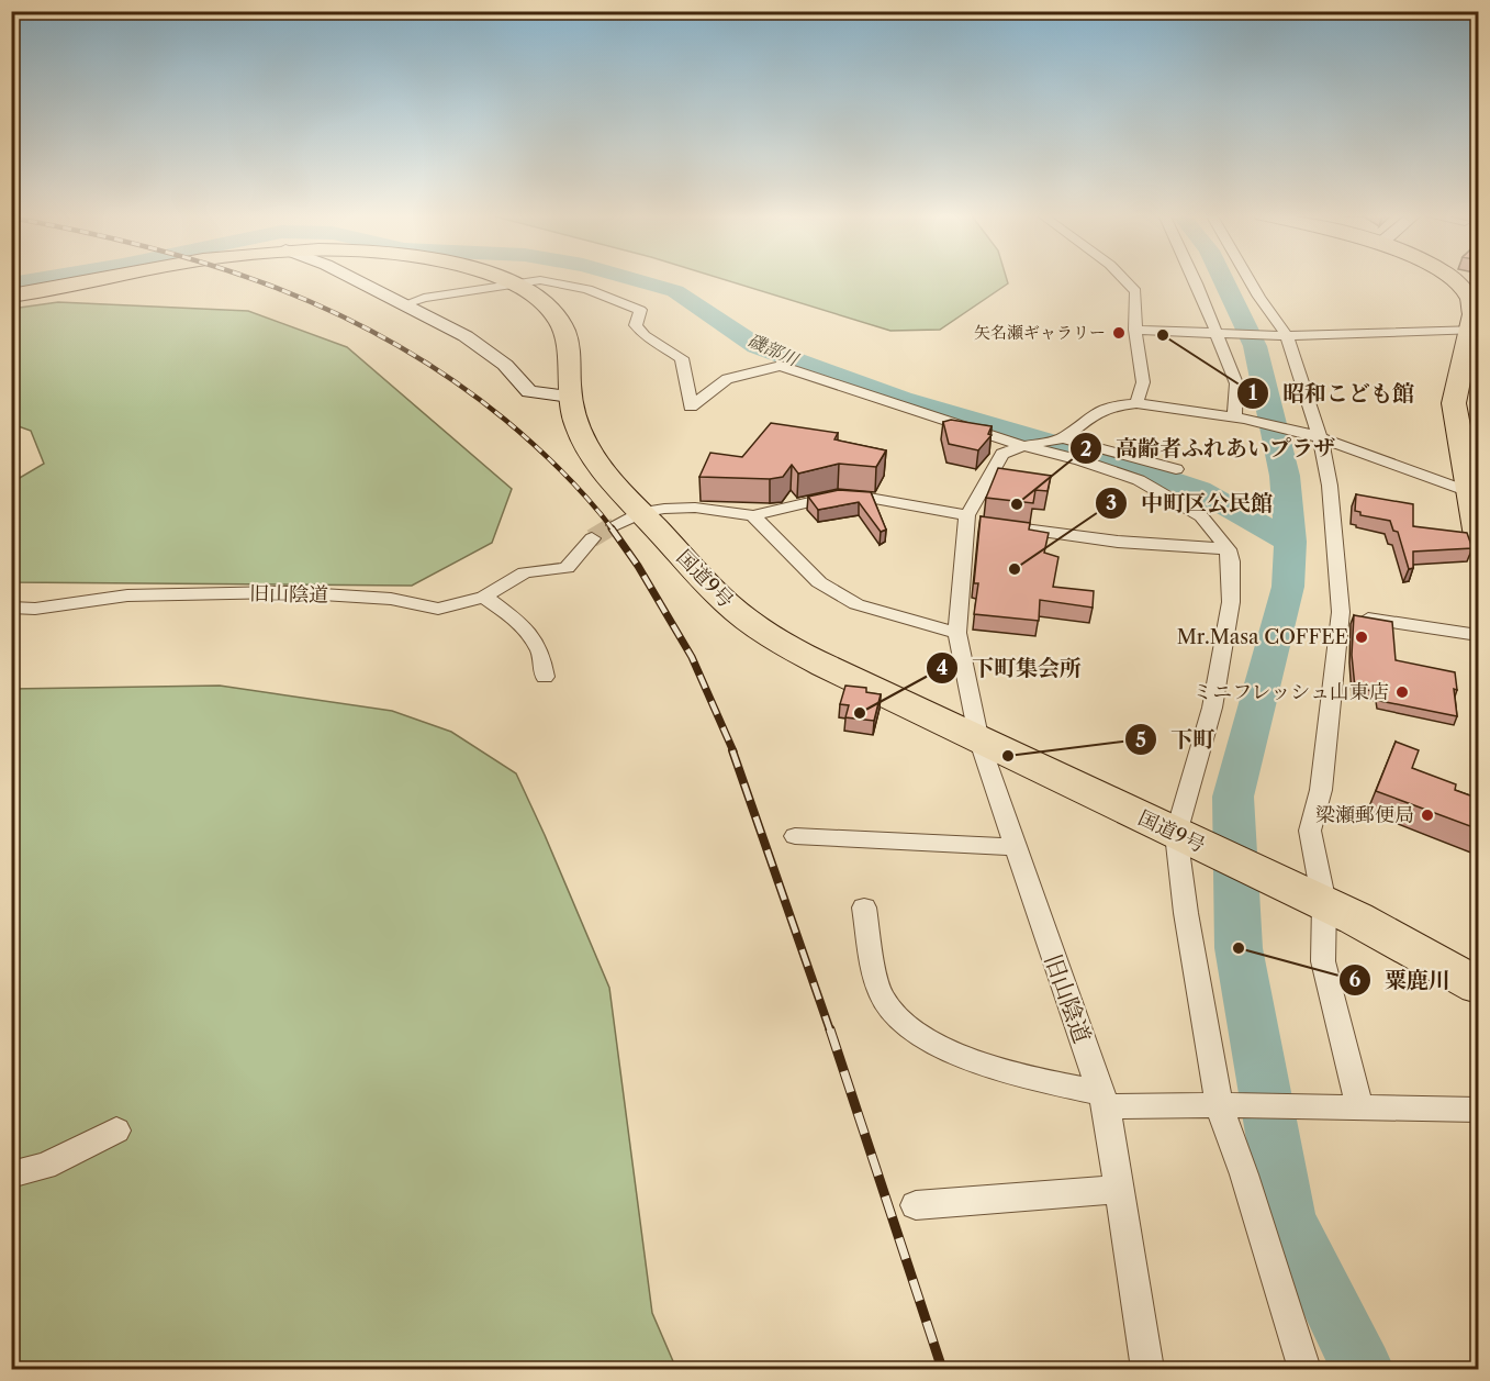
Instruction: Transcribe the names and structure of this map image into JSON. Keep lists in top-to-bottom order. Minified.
{"streets":{"highway":["国道9号"],"street":["旧山陰道"]},"crossings":[["国道9号","旧山陰道"]],"water":["磯部川"],"places":["矢名瀬ギャラリー","昭和こども館","高齢者ふれあいプラザ","中町区公民館","Mr.Masa COFFEE","ミニフレッシュ山東店","下町集会所","下町","梁瀬郵便局","粟鹿川"]}
